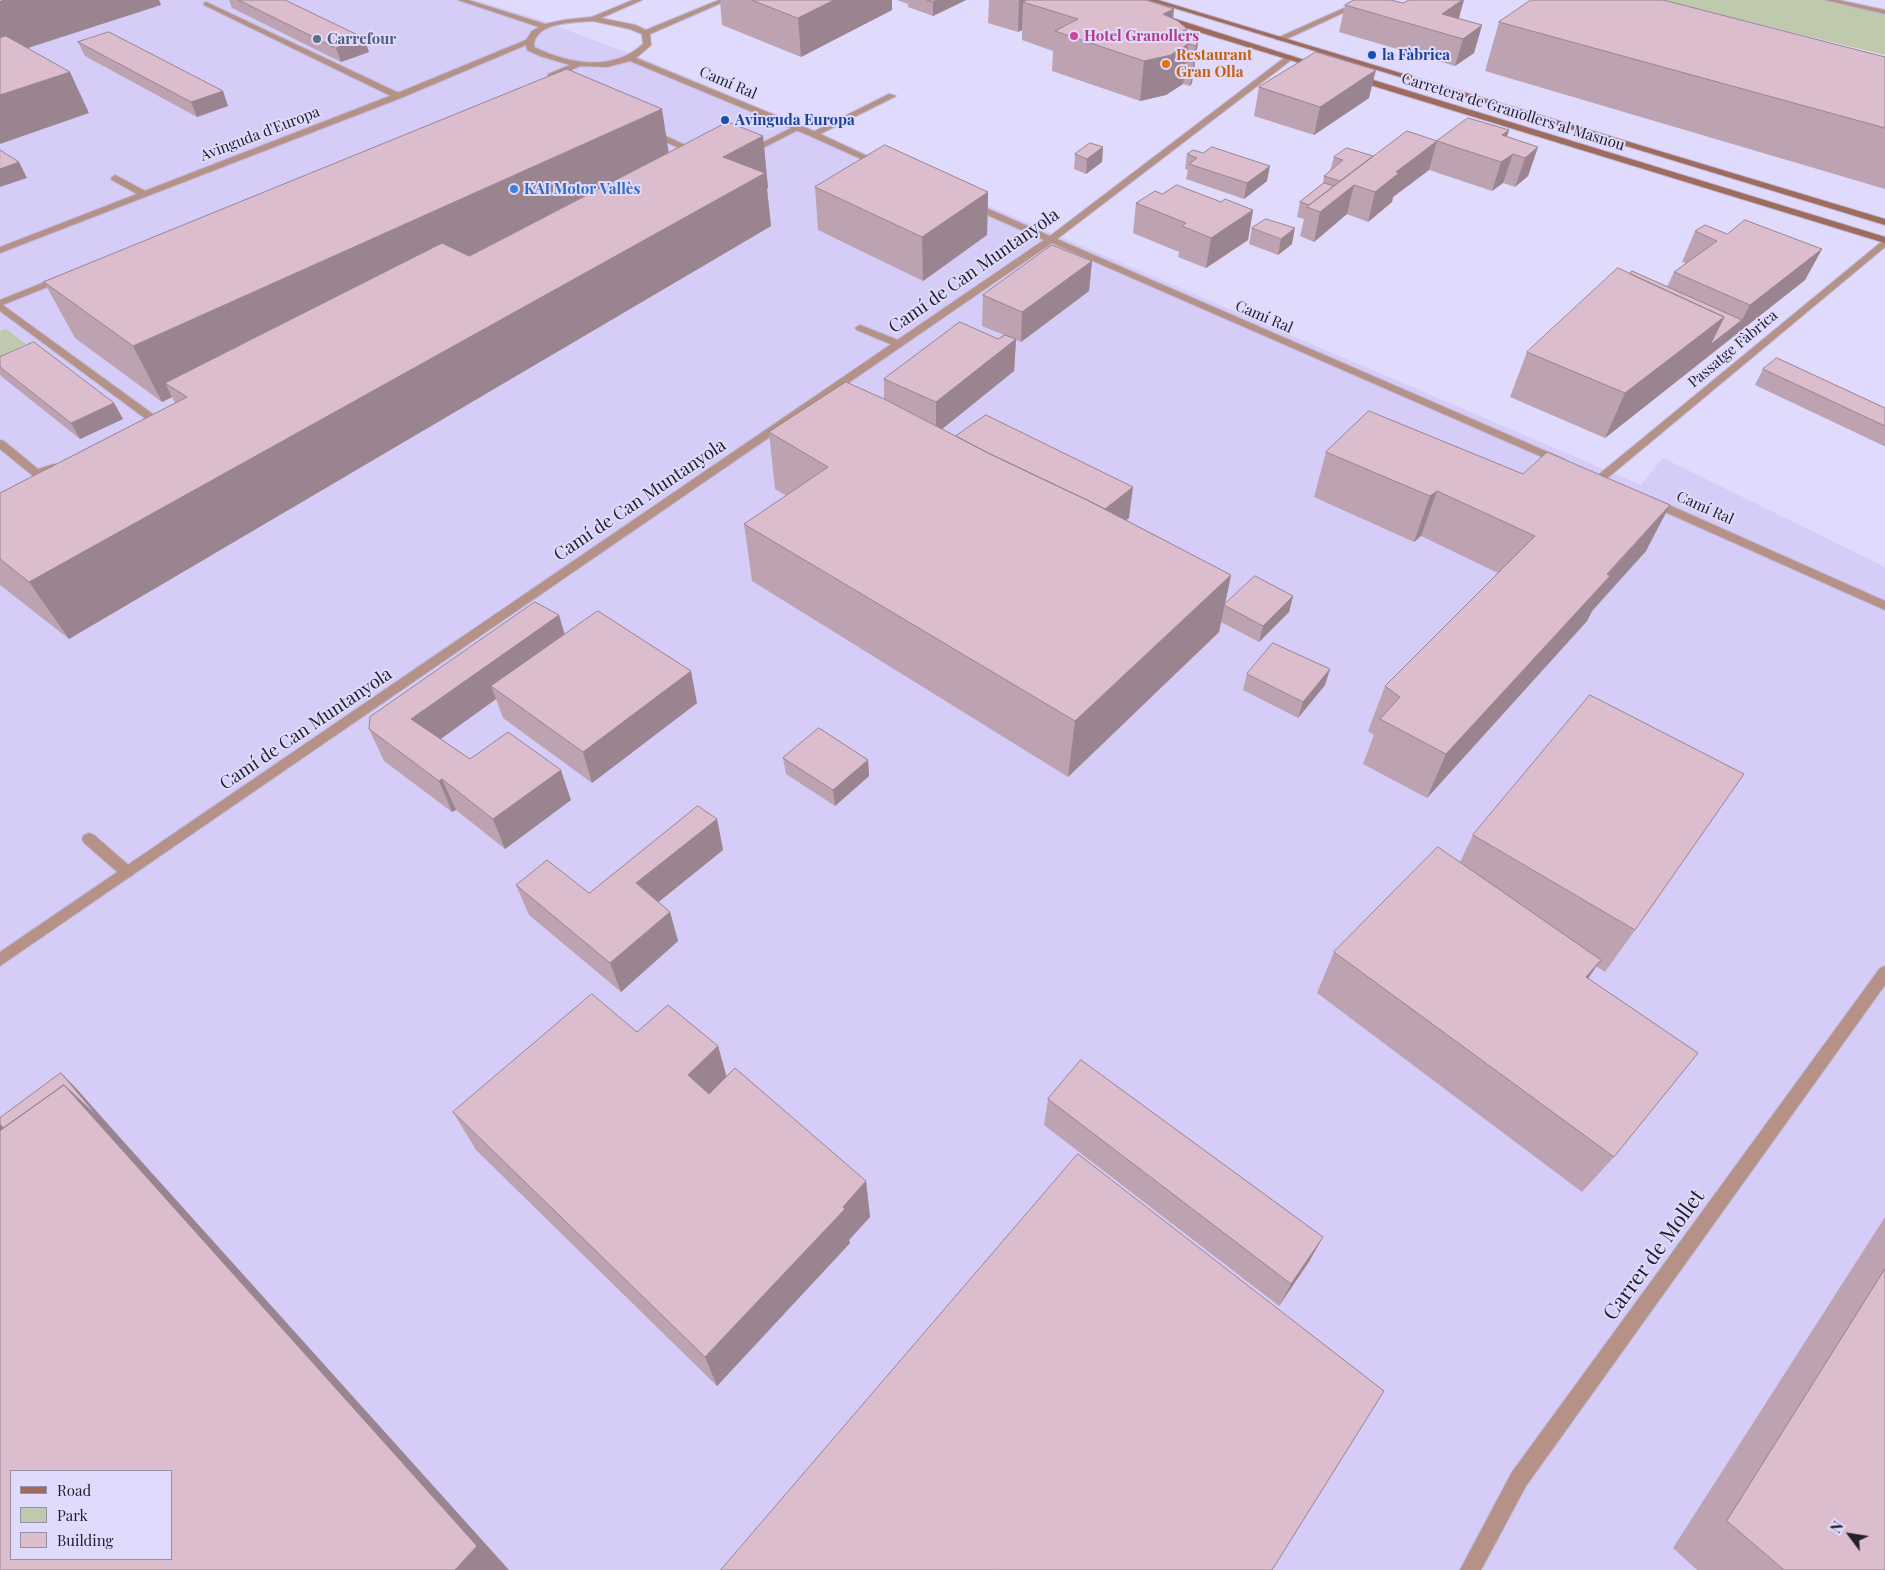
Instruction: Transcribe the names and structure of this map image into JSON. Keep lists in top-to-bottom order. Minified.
{"streets":{"main road":["Carretera de Granollers al Masnou"],"street":["Camí Ral","Avinguda d'Europa","Camí de Can Muntanyola","Passatge Fàbrica","Carrer de Mollet"]},"crossings":[["Camí Ral","Camí de Can Muntanyola"],["Carretera de Granollers al Masnou","Passatge Fàbrica"]],"places":["Hotel Granollers","Carrefour","la Fàbrica","Restaurant Gran Olla","Avinguda Europa","KAI Motor Vallès"],"legend":["Road","Park","Building"],"north":"top left"}
